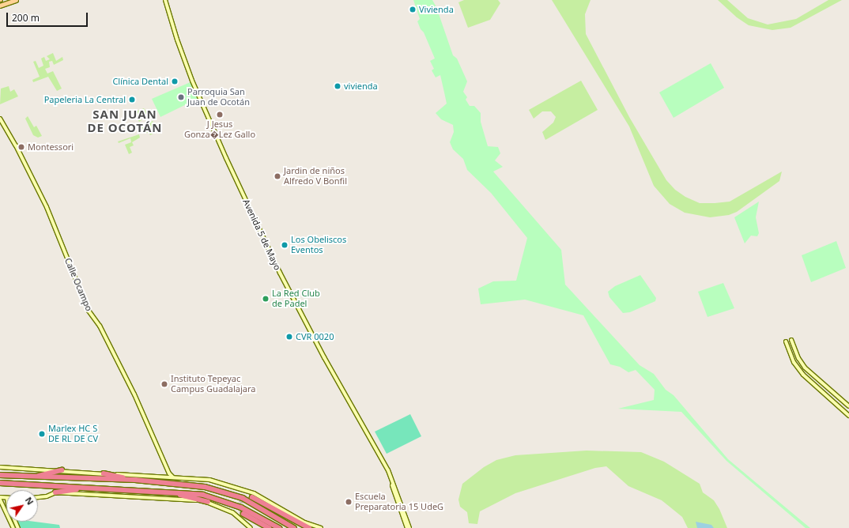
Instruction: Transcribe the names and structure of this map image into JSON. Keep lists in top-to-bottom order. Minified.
{"streets":{"main road":["Avenida 5 de Mayo","Calle Ocampo"]},"districts":["SAN JUAN DE OCOTÁN"],"places":["Vivienda","Clínica Dental","vivienda","Parroquia San Juan de Ocotán","Papeleria La Central","J Jesus Gonza�Lez Gallo","Montessori","Jardin de niños Alfredo V Bonfil","Los Obeliscos Eventos","La Red Club de Padel","CVR 0020","Instituto Tepeyac Campus Guadalajara","Marlex HC S DE RL DE CV","Escuela Preparatoria 15 UdeG"],"scale_bar":"200 m","north":"top right"}
